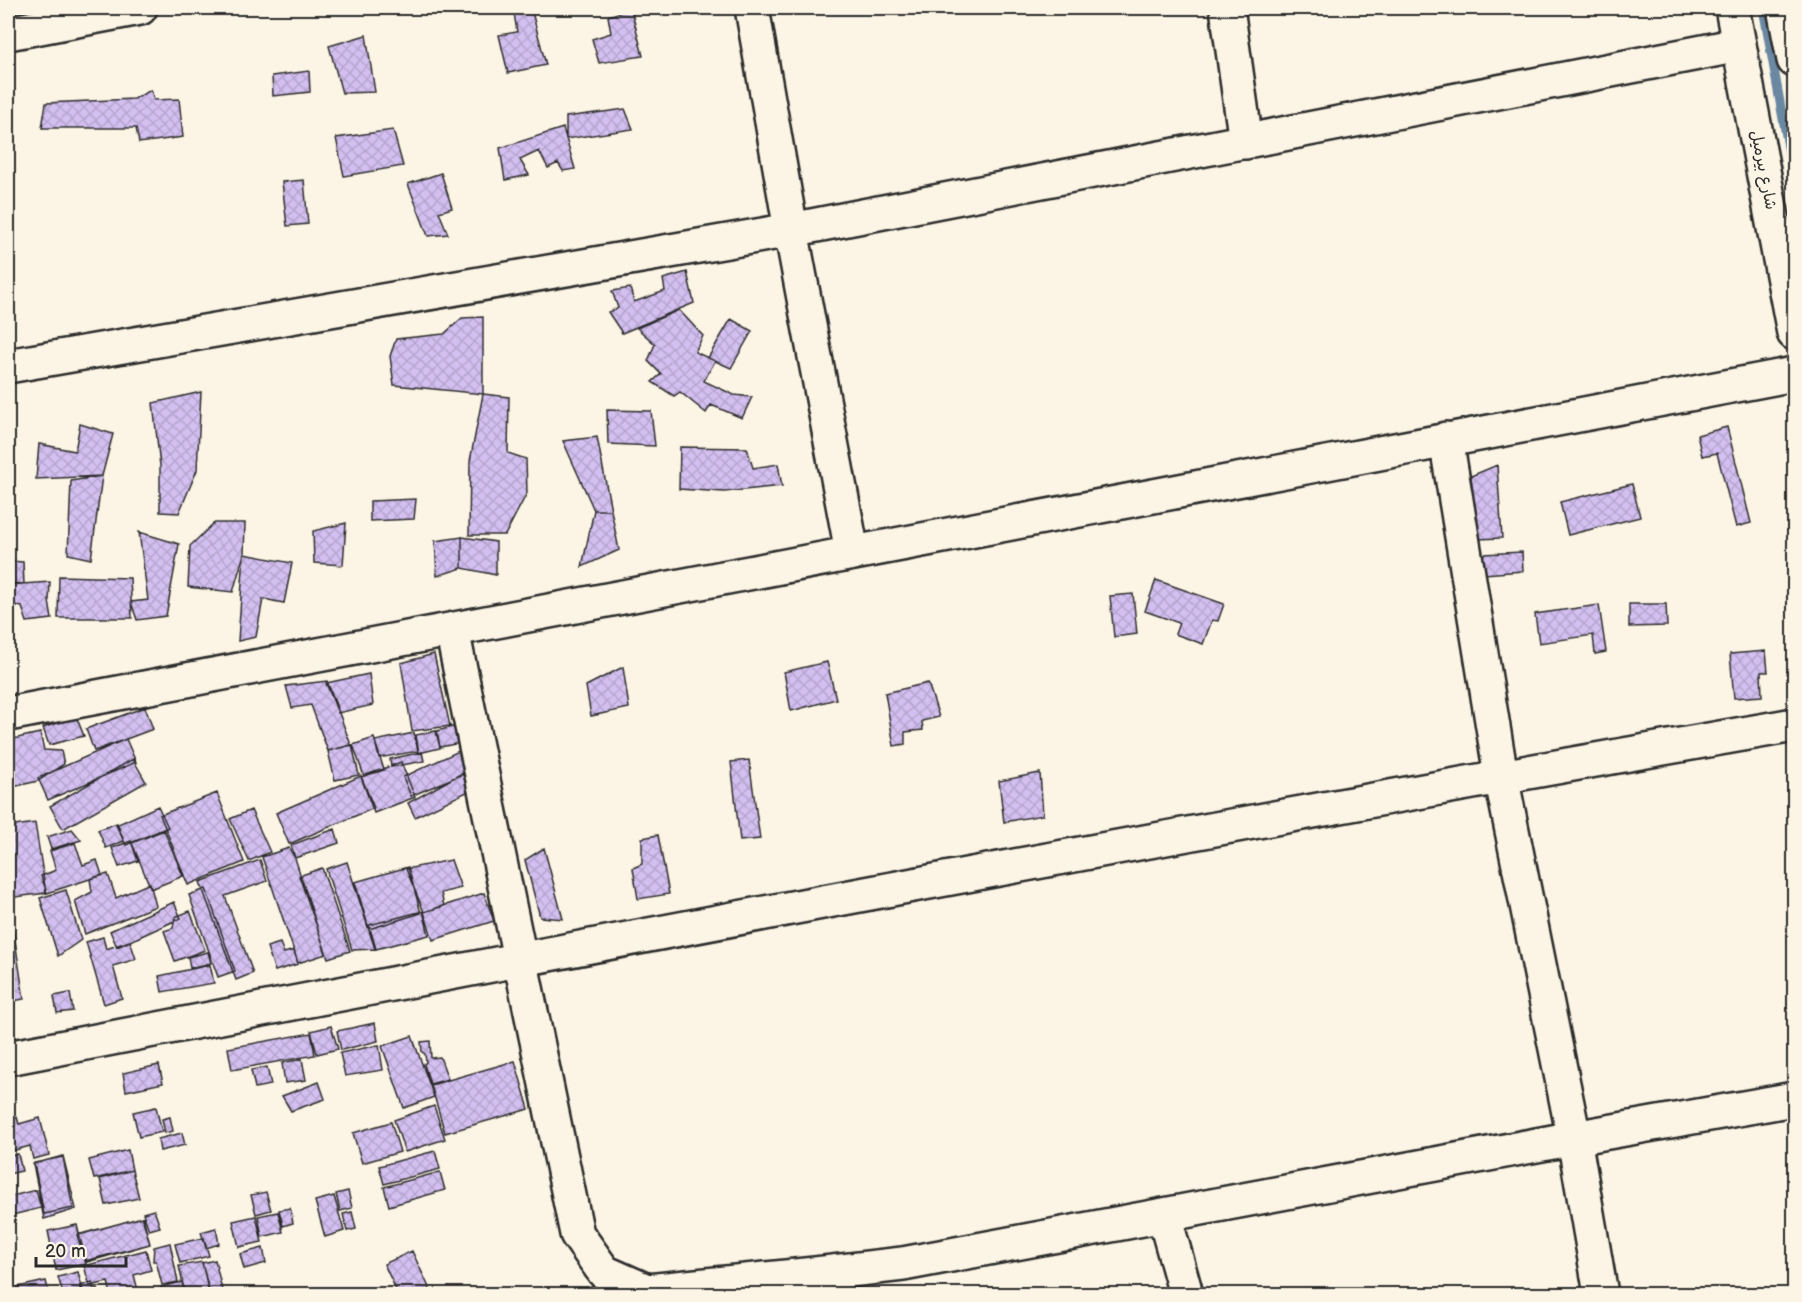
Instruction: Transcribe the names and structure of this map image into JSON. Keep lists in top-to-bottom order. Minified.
{"streets":{"street":["شارع بيرميل"]},"scale_bar":"20 m"}
